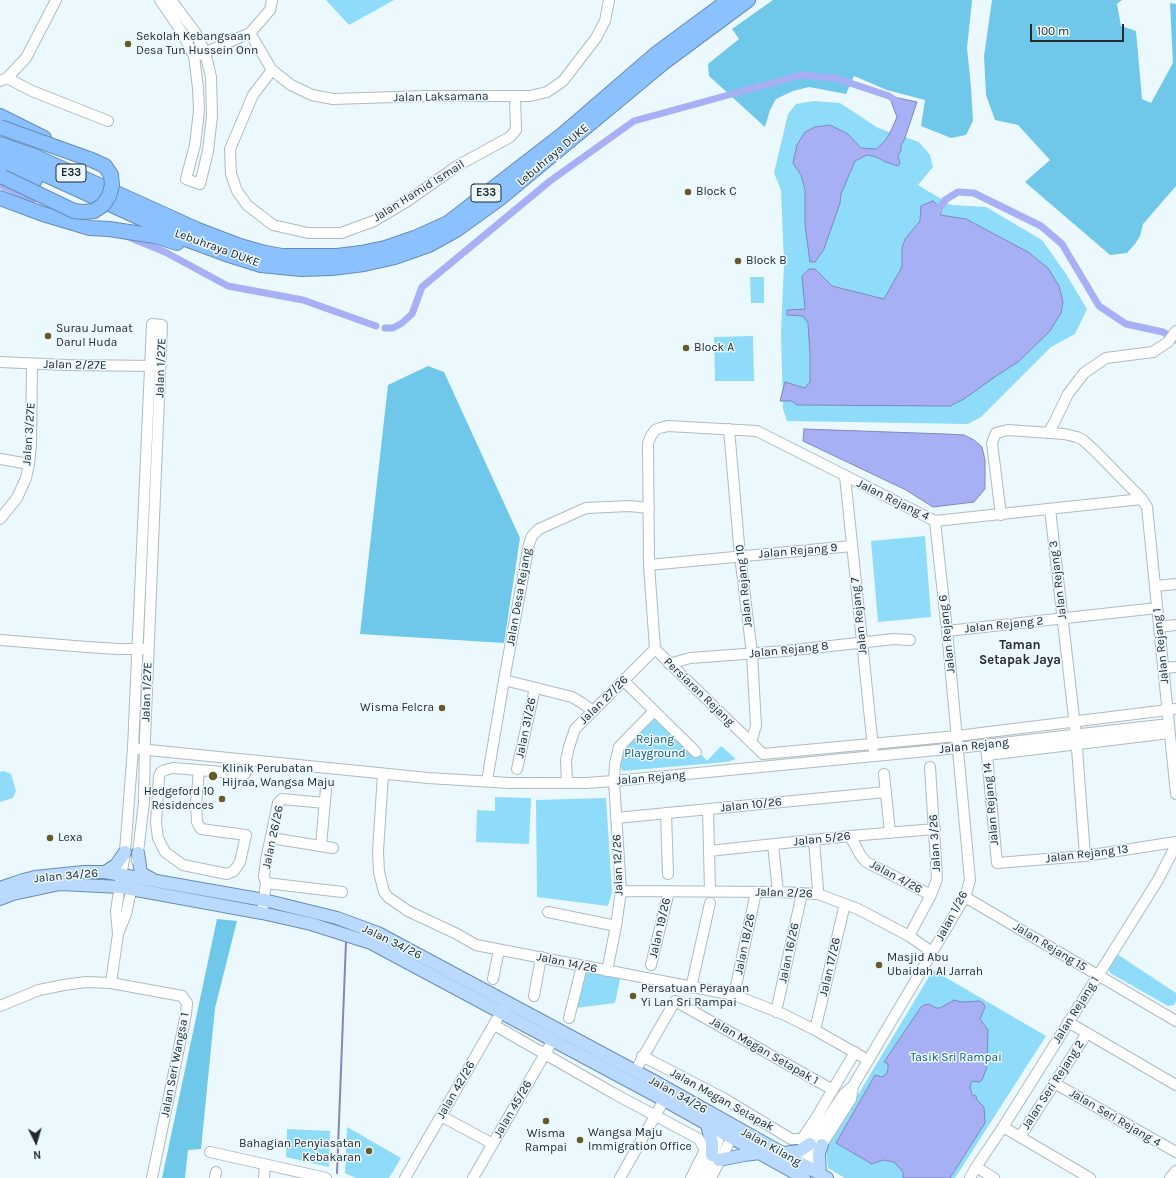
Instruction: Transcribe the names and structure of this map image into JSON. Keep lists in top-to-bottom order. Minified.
{"streets":{"highway":["Lebuhraya DUKE","E33"],"main road":["Jalan 34/26","Jalan Kilang"],"street":["Jalan Laksamana","Jalan Hamid Ismail","Jalan 2/27E","Jalan 1/27E","Jalan 3/27E","Jalan Rejang 4","Jalan Rejang 9","Jalan Rejang 3","Jalan Rejang 10","Jalan Desa Rejang","Jalan Rejang 7","Jalan Rejang 2","Jalan Rejang 6","Jalan Rejang 1","Jalan Rejang 8","Persiaran Rejang","Jalan 27/26","Jalan 31/26","Jalan Rejang","Jalan Rejang 14","Jalan 10/26","Jalan 26/26","Jalan 5/26","Jalan 3/26","Jalan Rejang 13","Jalan 12/26","Jalan 4/26","Jalan 2/26","Jalan 1/26","Jalan 19/26","Jalan 18/26","Jalan Rejang 15","Jalan 16/26","Jalan 14/26","Jalan 17/26","Jalan Megan Setapak 1","Jalan Seri Wangsa 1","Jalan Seri Rejang 2","Jalan 42/26","Jalan Megan Setapak","Jalan 45/26","Jalan Seri Rejang 4"]},"crossings":[["Jalan Laksamana","Jalan Hamid Ismail"],["Jalan 2/27E","Jalan 1/27E"],["Jalan 2/27E","Jalan 3/27E"],["Jalan 1/27E","Jalan Rejang"],["Jalan Rejang 4","Jalan Rejang 3"],["Jalan Rejang 4","Jalan Rejang 7"],["Jalan Rejang 4","Jalan Rejang 6"],["Jalan Rejang 4","Jalan Rejang 1"],["Jalan Rejang 4","Persiaran Rejang"],["Jalan Rejang 9","Jalan Rejang 10"],["Jalan Rejang 9","Jalan Rejang 7"],["Jalan Rejang 9","Persiaran Rejang"],["Jalan Rejang 3","Jalan Rejang 2"],["Jalan Rejang 3","Persiaran Rejang"],["Jalan Rejang 3","Jalan Rejang"],["Jalan Rejang 3","Jalan Rejang 13"],["Jalan Rejang 10","Jalan Rejang 8"],["Jalan Rejang 10","Persiaran Rejang"],["Jalan Desa Rejang","Persiaran Rejang"],["Jalan Desa Rejang","Jalan Rejang"],["Jalan Rejang 7","Jalan Rejang 8"],["Jalan Rejang 7","Persiaran Rejang"],["Jalan Rejang 7","Jalan Rejang"],["Jalan Rejang 2","Jalan Rejang 6"],["Jalan Rejang 2","Jalan Rejang 1"],["Jalan Rejang 6","Persiaran Rejang"],["Jalan Rejang 6","Jalan Rejang"],["Jalan Rejang 6","Jalan 1/26"],["Jalan Rejang 1","Persiaran Rejang"],["Jalan Rejang 1","Jalan Rejang"],["Jalan Rejang 1","Jalan Rejang 15"],["Jalan Rejang 8","Persiaran Rejang"],["Persiaran Rejang","Jalan 27/26"],["Jalan 27/26","Jalan Rejang"],["Jalan Rejang","Jalan Rejang 14"],["Jalan Rejang","Jalan 12/26"],["Jalan Rejang","Jalan 1/26"],["Jalan Rejang","Jalan 14/26"],["Jalan Rejang 14","Jalan Rejang 13"],["Jalan 10/26","Jalan 12/26"],["Jalan 26/26","Jalan 34/26"],["Jalan 5/26","Jalan 3/26"],["Jalan 5/26","Jalan 4/26"],["Jalan 3/26","Jalan 4/26"],["Jalan 3/26","Jalan 2/26"],["Jalan 12/26","Jalan 2/26"],["Jalan 12/26","Jalan 14/26"],["Jalan 34/26","Jalan 42/26"],["Jalan 34/26","Jalan 45/26"],["Jalan 34/26","Jalan Kilang"],["Jalan 2/26","Jalan 1/26"],["Jalan 2/26","Jalan 19/26"],["Jalan 2/26","Jalan 18/26"],["Jalan 2/26","Jalan 16/26"],["Jalan 2/26","Jalan 17/26"],["Jalan 1/26","Jalan Rejang 15"],["Jalan 1/26","Jalan 14/26"],["Jalan 1/26","Jalan Megan Setapak"],["Jalan 1/26","Jalan Kilang"],["Jalan 18/26","Jalan 14/26"],["Jalan 16/26","Jalan 14/26"],["Jalan 14/26","Jalan 17/26"],["Jalan Megan Setapak 1","Jalan Megan Setapak"],["Jalan Seri Rejang 2","Jalan Seri Rejang 4"]],"districts":["Taman Setapak Jaya"],"parks":["Rejang Playground","Tasik Sri Rampai"],"places":["Sekolah Kebangsaan Desa Tun Hussein Onn","Block C","Block B","Surau Jumaat Darul Huda","Block A","Wisma Felcra","Klinik Perubatan Hijraa, Wangsa Maju","Hedgeford 10 Residences","Lexa","Masjid Abu Ubaidah Al Jarrah","Persatuan Perayaan Yi Lan Sri Rampai","Wisma Rampai","Wangsa Maju Immigration Office","Bahagian Penyiasatan Kebakaran"],"scale_bar":"100 m","north":"bottom"}
